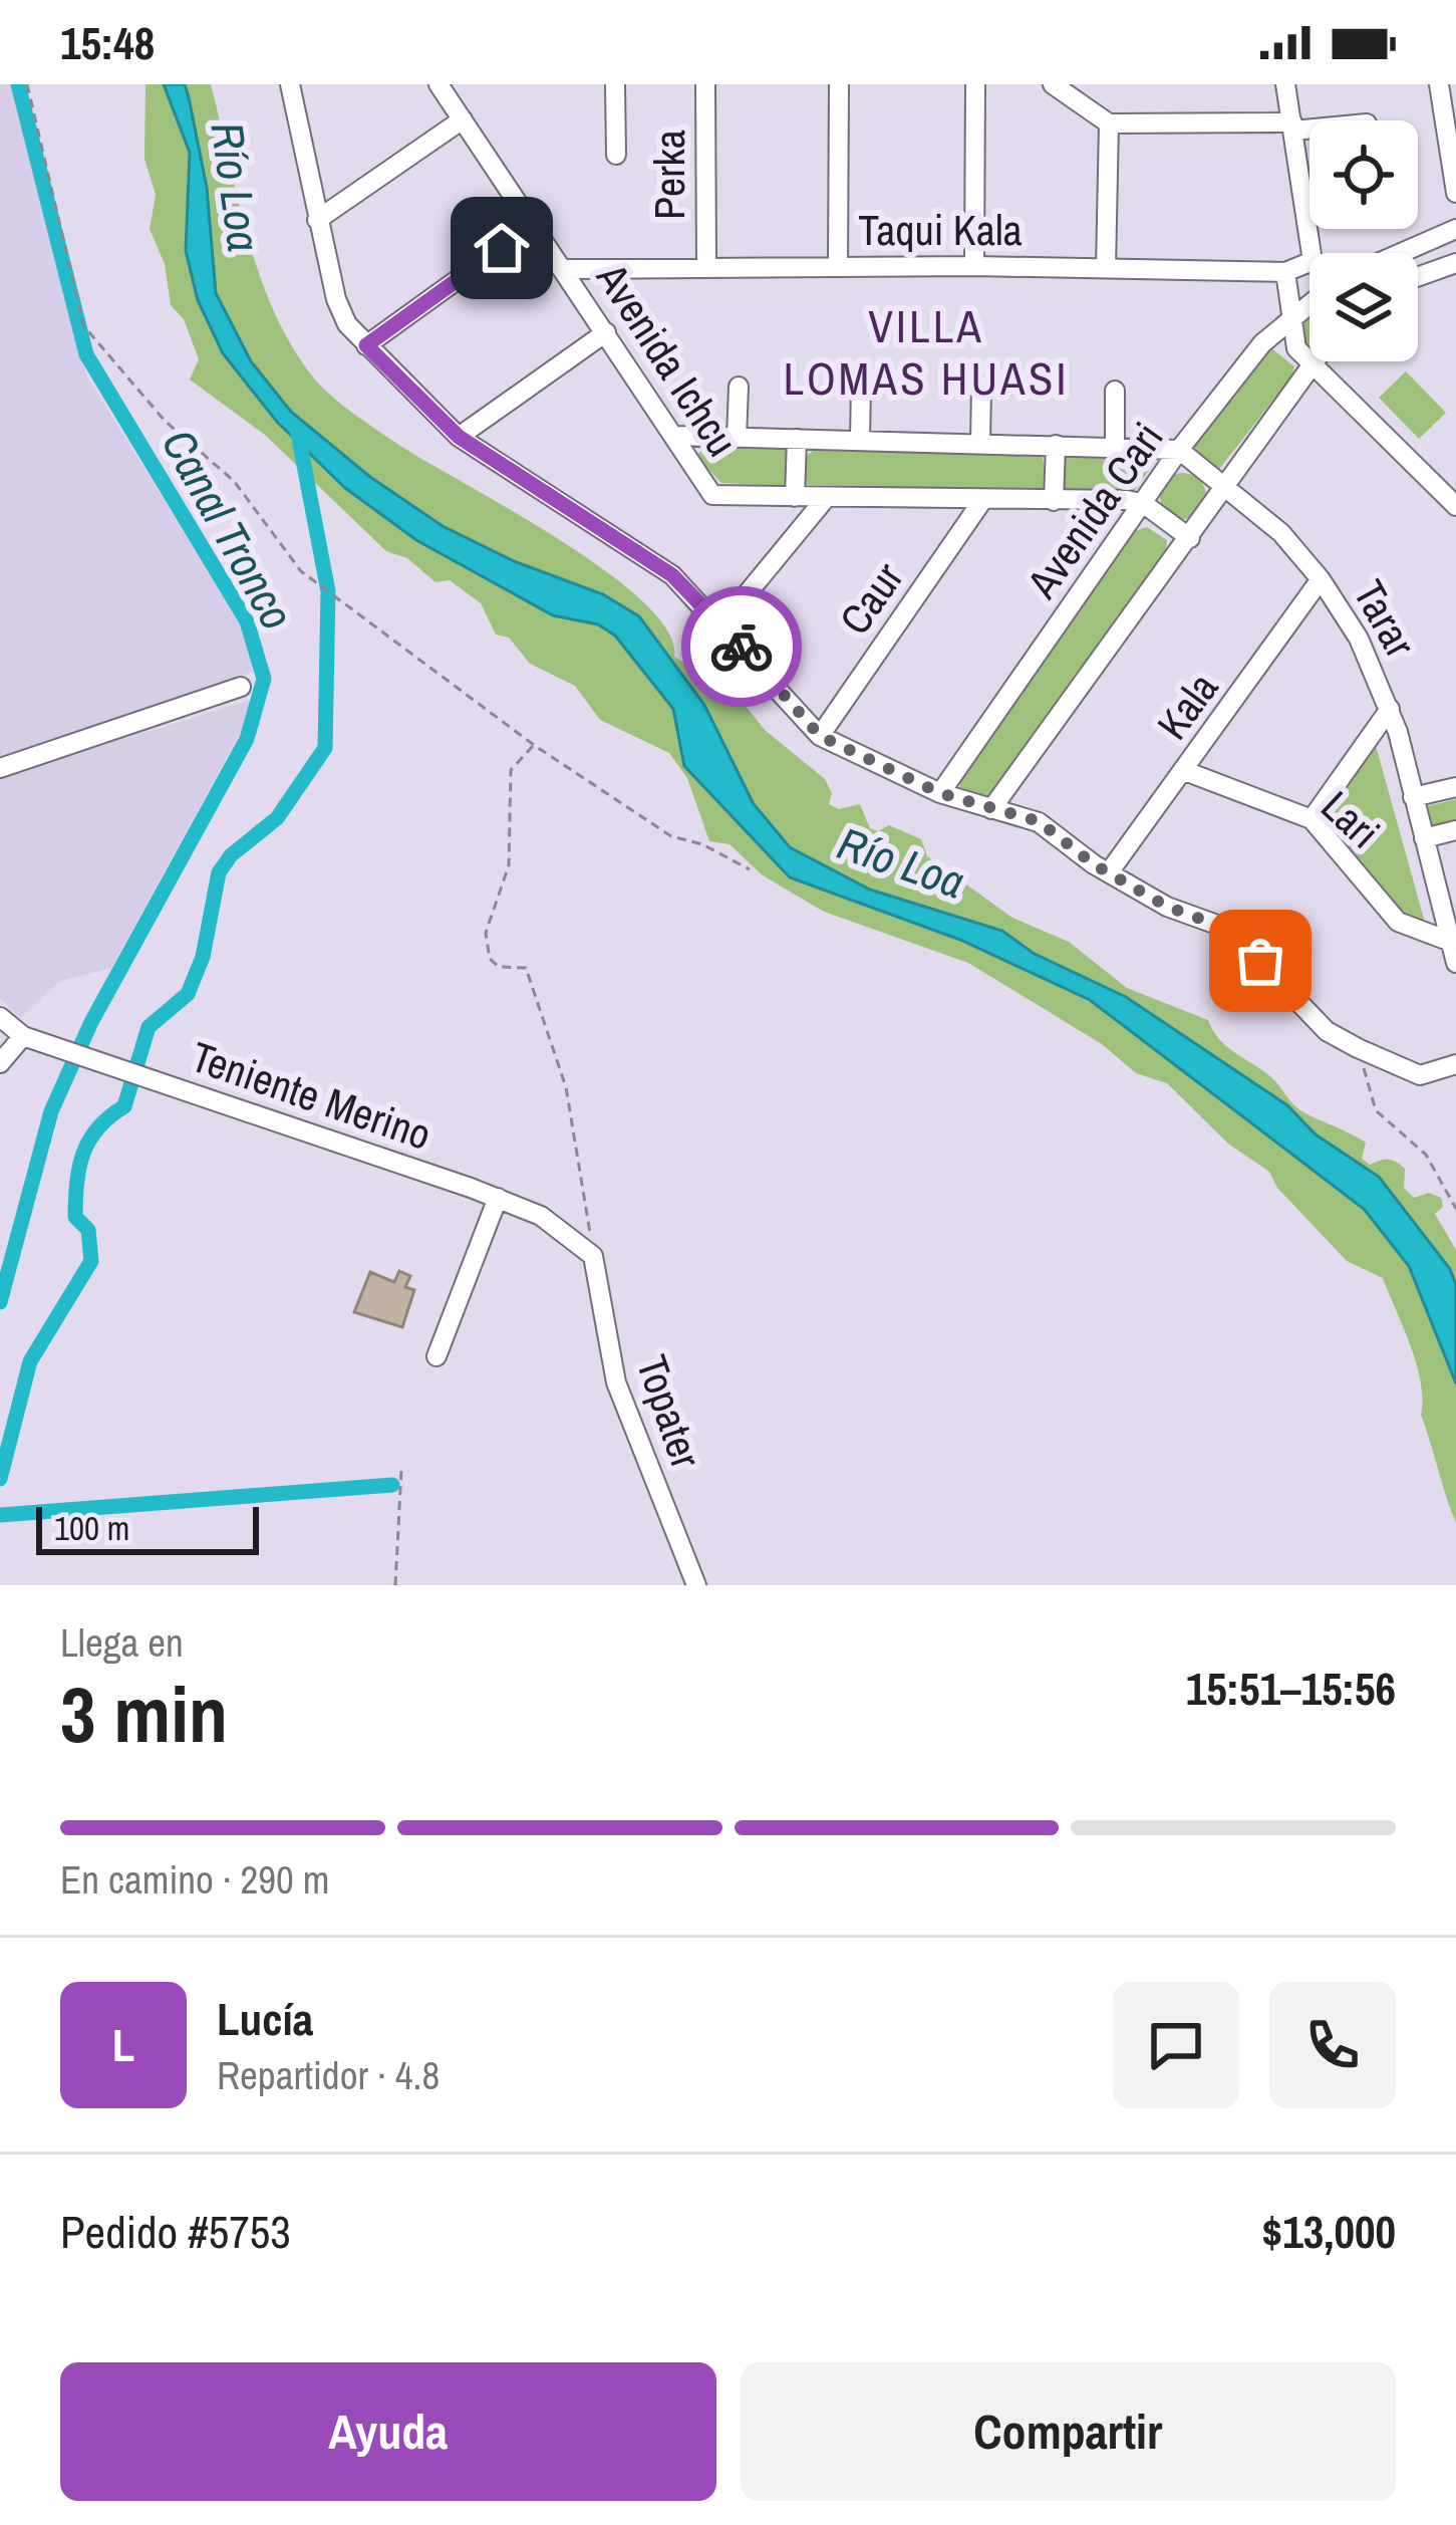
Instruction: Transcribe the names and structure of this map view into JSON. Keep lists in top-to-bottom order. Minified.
{"streets":{"street":["Perka","Taqui Kala","Avenida Ichcu","Avenida Cari","Caur","Tarar","Kala","Lari","Teniente Merino","Topater"]},"crossings":[["Perka","Taqui Kala"],["Taqui Kala","Avenida Ichcu"],["Avenida Cari","Tarar"],["Tarar","Kala"],["Tarar","Lari"],["Kala","Lari"],["Teniente Merino","Topater"]],"districts":["VILLA LOMAS HUASI"],"water":["Río Loa","Canal Tronco"],"scale_bar":"100 m","page":{"status":"15:48","scale":"100 m","heading":["3 min","Llega en","15:51–15:56"],"panel":["Lucía","Repartidor · 4.8","Pedido #5753","$13,000"],"bar":"En camino · 290 m","round":"L","buttons":["Ayuda","Compartir"]}}
